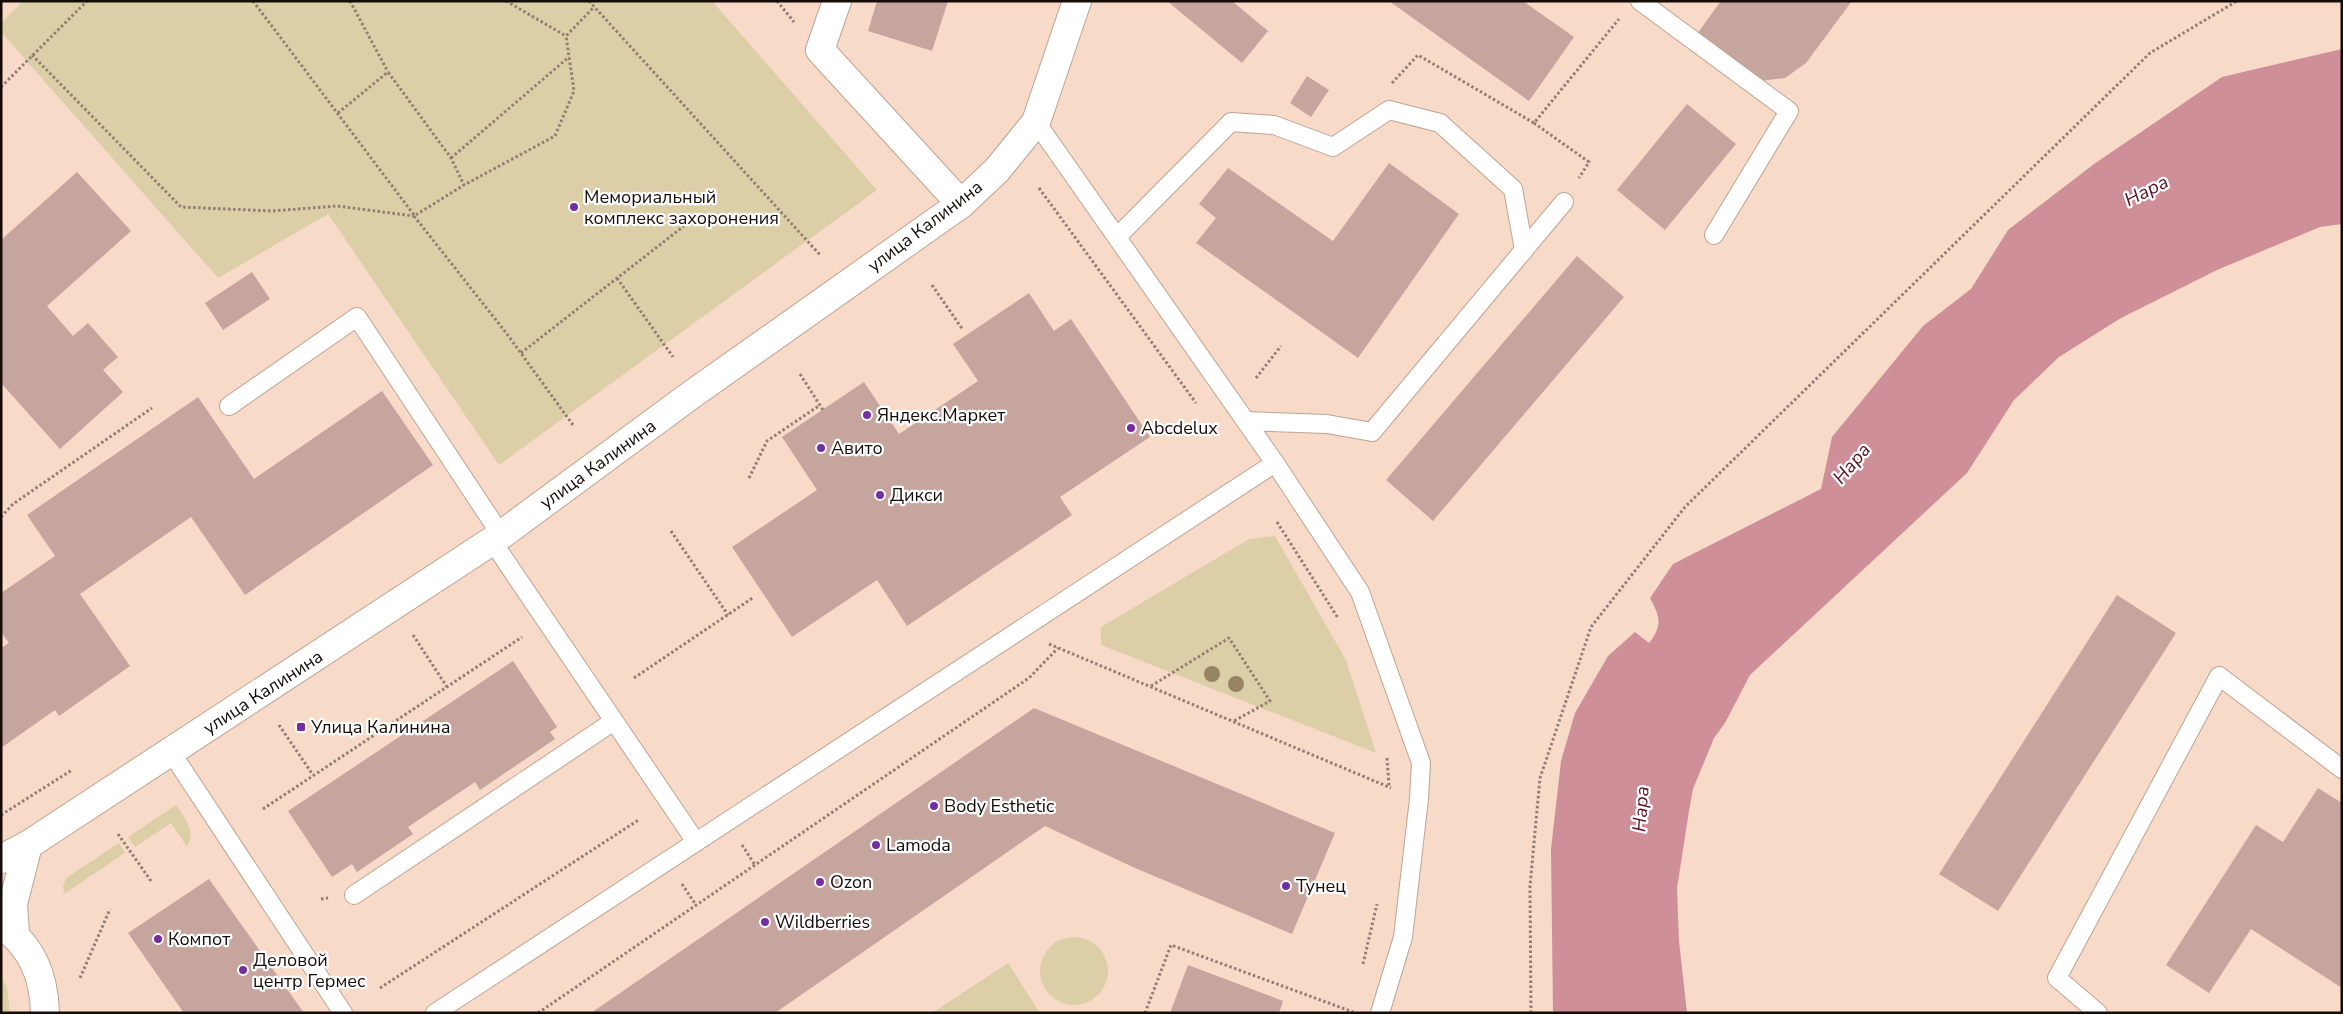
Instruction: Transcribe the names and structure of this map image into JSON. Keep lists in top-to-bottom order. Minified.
{"streets":{"street":["улица Калинина"]},"water":["Нара"],"places":{"other":["Мемориальный комплекс захоронения","Яндекс.Маркет","Abcdelux","Авито","Дикси","Body Esthetic","Lamoda","Ozon","Тунец","Wildberries","Компот","Деловой центр Гермес"],"transit":["Улица Калинина"]}}
